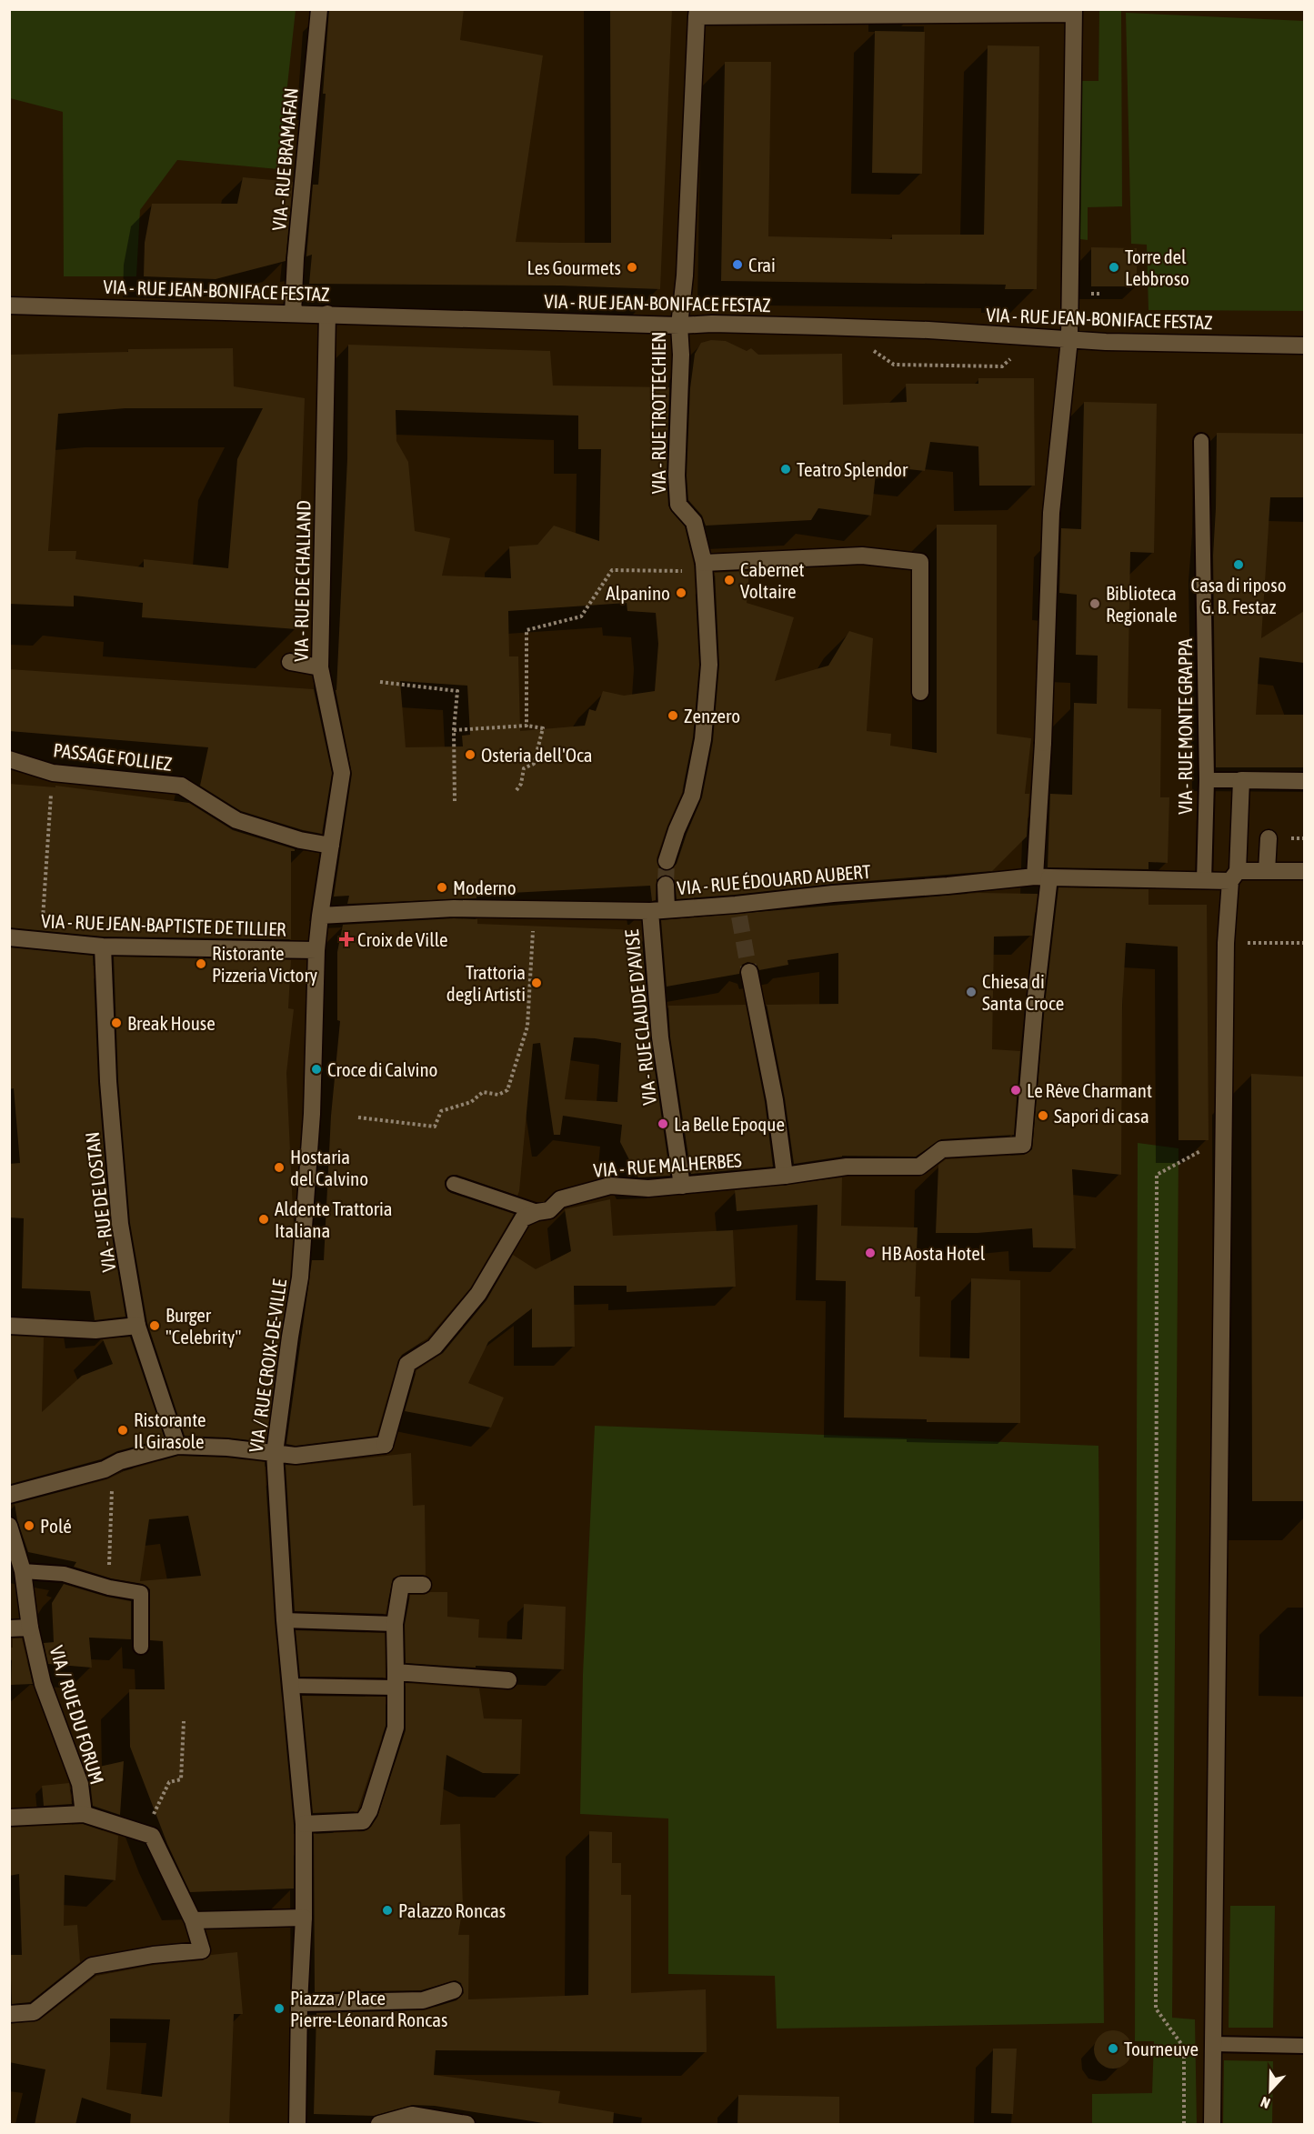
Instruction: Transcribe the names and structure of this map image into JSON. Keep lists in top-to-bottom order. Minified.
{"streets":{"street":["VIA - RUE BRAMAFAN","VIA - RUE JEAN-BONIFACE FESTAZ","VIA - RUE TROTTECHIEN","VIA - RUE DE CHALLAND","PASSAGE FOLLIEZ","VIA - RUE ÉDOUARD AUBERT","VIA - RUE JEAN-BAPTISTE DE TILLIER","VIA - RUE CLAUDE D'AVISE","VIA - RUE MALHERBES","VIA - RUE DE LOSTAN","VIA / RUE CROIX-DE-VILLE","VIA / RUE DU FORUM"],"lane":["VIA - RUE MONTE GRAPPA"]},"crossings":[["VIA - RUE BRAMAFAN","VIA - RUE JEAN-BONIFACE FESTAZ"],["VIA - RUE JEAN-BONIFACE FESTAZ","VIA - RUE TROTTECHIEN"],["VIA - RUE JEAN-BONIFACE FESTAZ","VIA - RUE DE CHALLAND"],["VIA - RUE DE CHALLAND","PASSAGE FOLLIEZ"],["VIA - RUE DE CHALLAND","VIA - RUE ÉDOUARD AUBERT"],["VIA - RUE DE CHALLAND","VIA / RUE CROIX-DE-VILLE"],["VIA - RUE MONTE GRAPPA","VIA - RUE ÉDOUARD AUBERT"],["VIA - RUE ÉDOUARD AUBERT","VIA - RUE CLAUDE D'AVISE"],["VIA - RUE ÉDOUARD AUBERT","VIA - RUE MALHERBES"],["VIA - RUE ÉDOUARD AUBERT","VIA / RUE CROIX-DE-VILLE"],["VIA - RUE JEAN-BAPTISTE DE TILLIER","VIA - RUE DE LOSTAN"],["VIA - RUE JEAN-BAPTISTE DE TILLIER","VIA / RUE CROIX-DE-VILLE"],["VIA - RUE CLAUDE D'AVISE","VIA - RUE MALHERBES"],["VIA - RUE MALHERBES","VIA / RUE CROIX-DE-VILLE"]],"places":{"other":["Crai","Les Gourmets","Torre del Lebbroso","Teatro Splendor","Casa di riposo G. B. Festaz","Cabernet Voltaire","Alpanino","Biblioteca Regionale","Zenzero","Osteria dell'Oca","Moderno","Ristorante Pizzeria Victory","Trattoria degli Artisti","Chiesa di Santa Croce","Break House","Croce di Calvino","Le Rêve Charmant","Sapori di casa","La Belle Epoque","Hostaria del Calvino","Aldente Trattoria Italiana","HB Aosta Hotel","Burger \"Celebrity\"","Ristorante Il Girasole","Polé","Palazzo Roncas","Piazza / Place Pierre-Léonard Roncas","Tourneuve"],"health":["Croix de Ville"]},"north":"bottom"}
